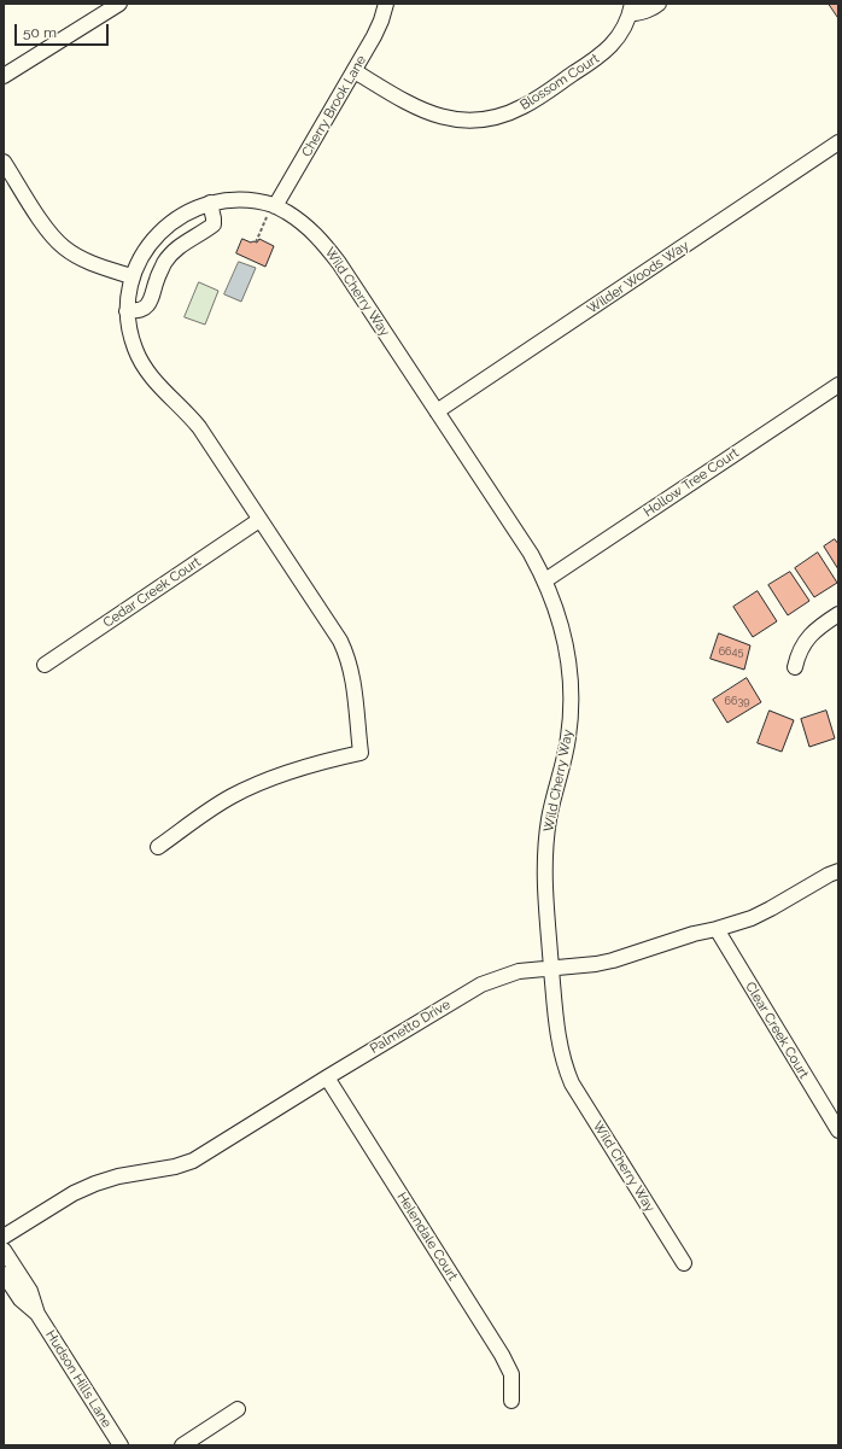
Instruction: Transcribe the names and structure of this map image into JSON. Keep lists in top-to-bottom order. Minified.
{"streets":{"street":["Blossom Court","Cherry Brook Lane","Wilder Woods Way","Wild Cherry Way","Hollow Tree Court","Cedar Creek Court","Palmetto Drive","Clear Creek Court","Helendale Court","Hudson Hills Lane"]},"crossings":[["Blossom Court","Cherry Brook Lane"],["Cherry Brook Lane","Wild Cherry Way"],["Wilder Woods Way","Wild Cherry Way"],["Wild Cherry Way","Hollow Tree Court"],["Wild Cherry Way","Cedar Creek Court"],["Wild Cherry Way","Palmetto Drive"],["Palmetto Drive","Clear Creek Court"],["Palmetto Drive","Helendale Court"]],"house_numbers":["6645","6639"],"scale_bar":"50 m"}
